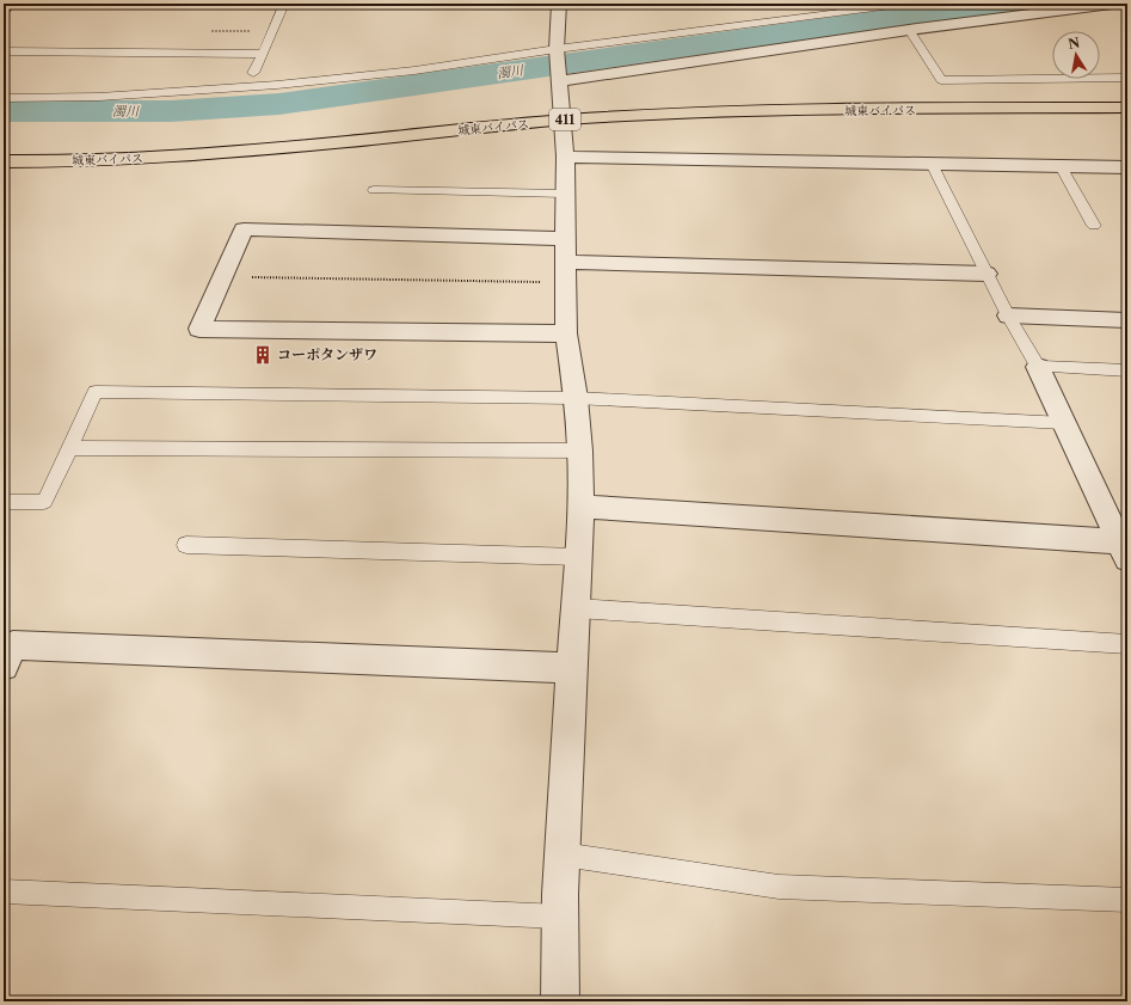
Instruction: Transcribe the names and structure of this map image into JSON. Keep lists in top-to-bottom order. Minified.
{"streets":{"highway":["城東バイパス","411"]},"water":["濁川"],"places":{"building":["コーポタンザワ"]},"north":"top"}
